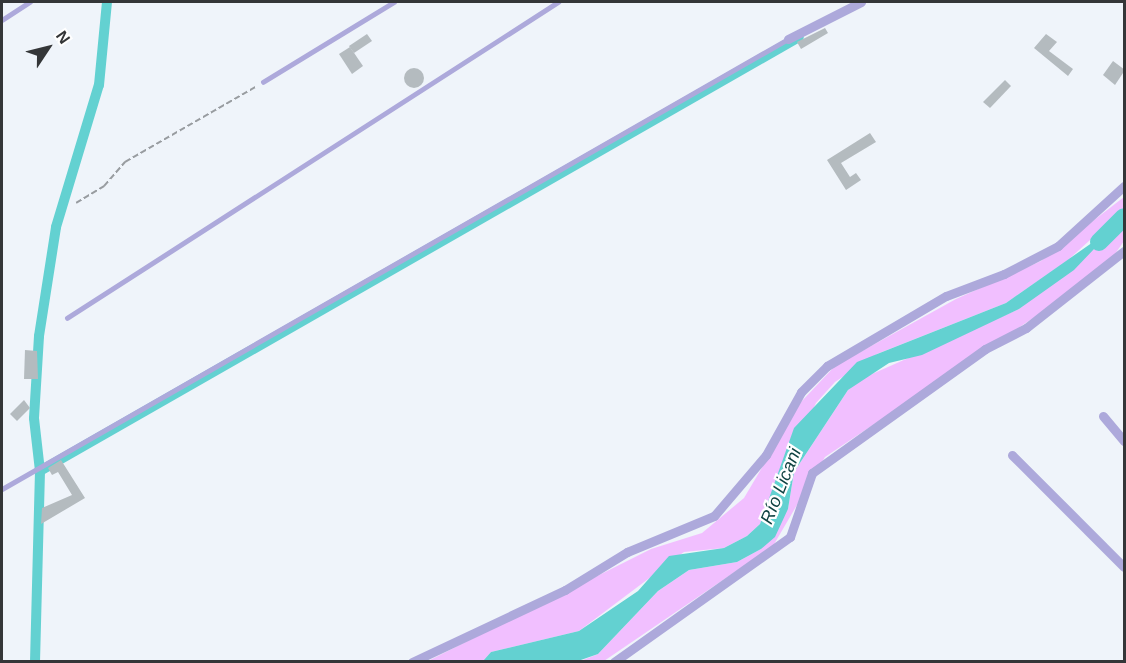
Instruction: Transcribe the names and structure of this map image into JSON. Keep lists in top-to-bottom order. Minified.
{"water":["Río Licani"],"north":"top right"}
